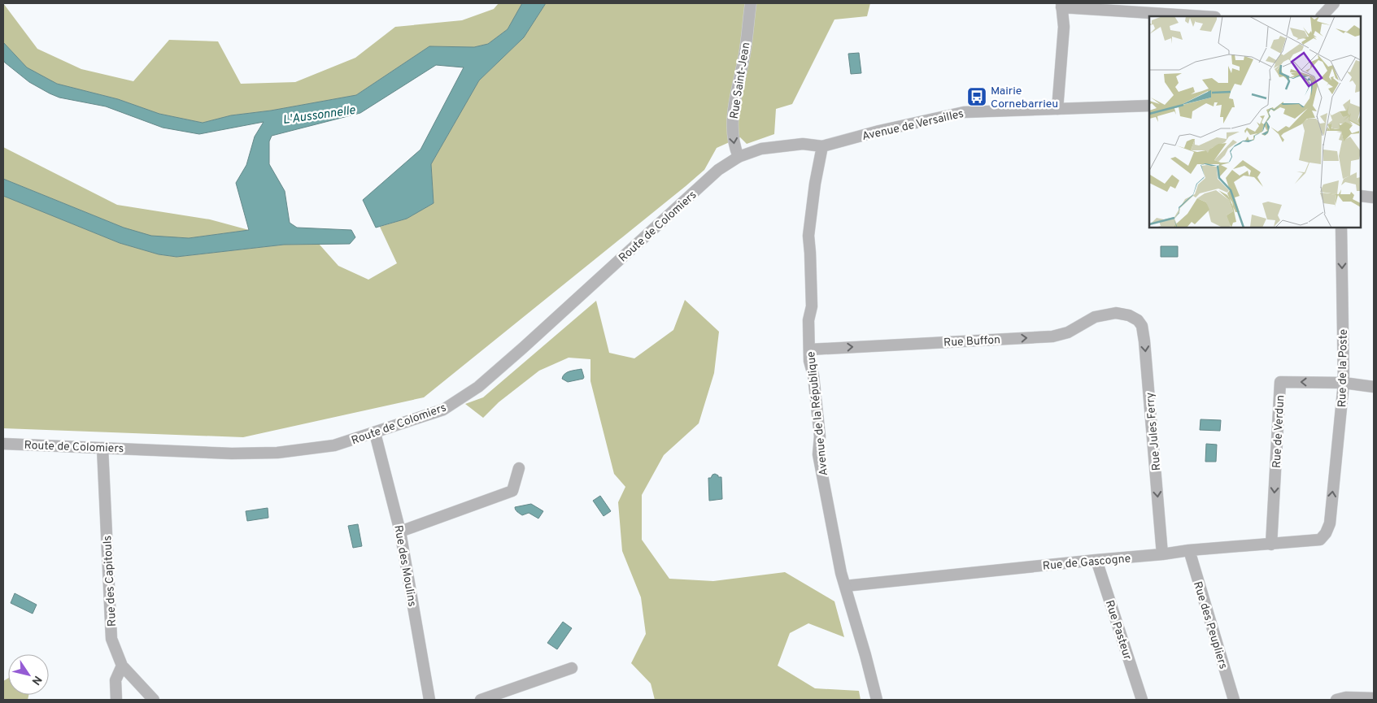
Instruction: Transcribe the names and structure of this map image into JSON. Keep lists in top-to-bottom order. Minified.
{"streets":{"street":["Rue Saint-Jean","Avenue de Versailles","Route de Colomiers","Rue Buffon","Rue de la Poste","Avenue de la République","Rue Jules Ferry","Rue de Verdun","Rue de Gascogne","Rue des Moulins","Rue des Capitouls","Rue des Peupliers","Rue Pasteur"]},"crossings":[["Rue Saint-Jean","Route de Colomiers"],["Avenue de Versailles","Route de Colomiers"],["Avenue de Versailles","Avenue de la République"],["Route de Colomiers","Avenue de la République"],["Route de Colomiers","Rue des Moulins"],["Route de Colomiers","Rue des Capitouls"],["Rue Buffon","Avenue de la République"],["Rue Buffon","Rue Jules Ferry"],["Rue de la Poste","Rue de Verdun"],["Rue de la Poste","Rue de Gascogne"],["Avenue de la République","Rue de Gascogne"],["Rue Jules Ferry","Rue de Gascogne"],["Rue de Verdun","Rue de Gascogne"],["Rue de Gascogne","Rue des Peupliers"],["Rue de Gascogne","Rue Pasteur"]],"one_way":["Rue Saint-Jean","Rue Buffon","Rue Jules Ferry"],"water":["L'Aussonnelle"],"places":{"bus stop":["Mairie Cornebarrieu"]},"north":"bottom right"}
